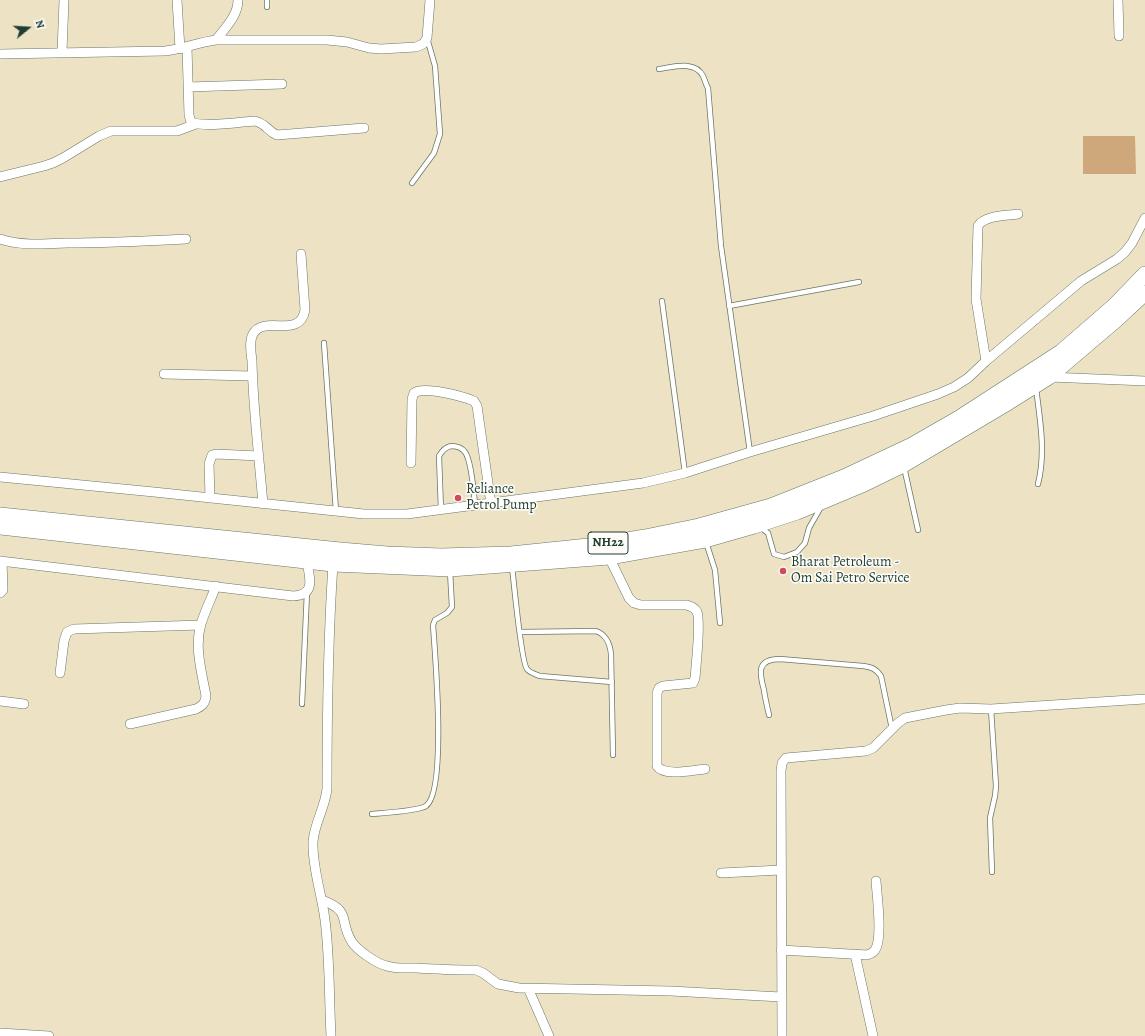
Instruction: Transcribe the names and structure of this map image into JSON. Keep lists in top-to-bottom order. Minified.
{"streets":{"highway":["NH22"]},"places":["Reliance Petrol Pump","Bharat Petroleum - Om Sai Petro Service"],"north":"right"}
